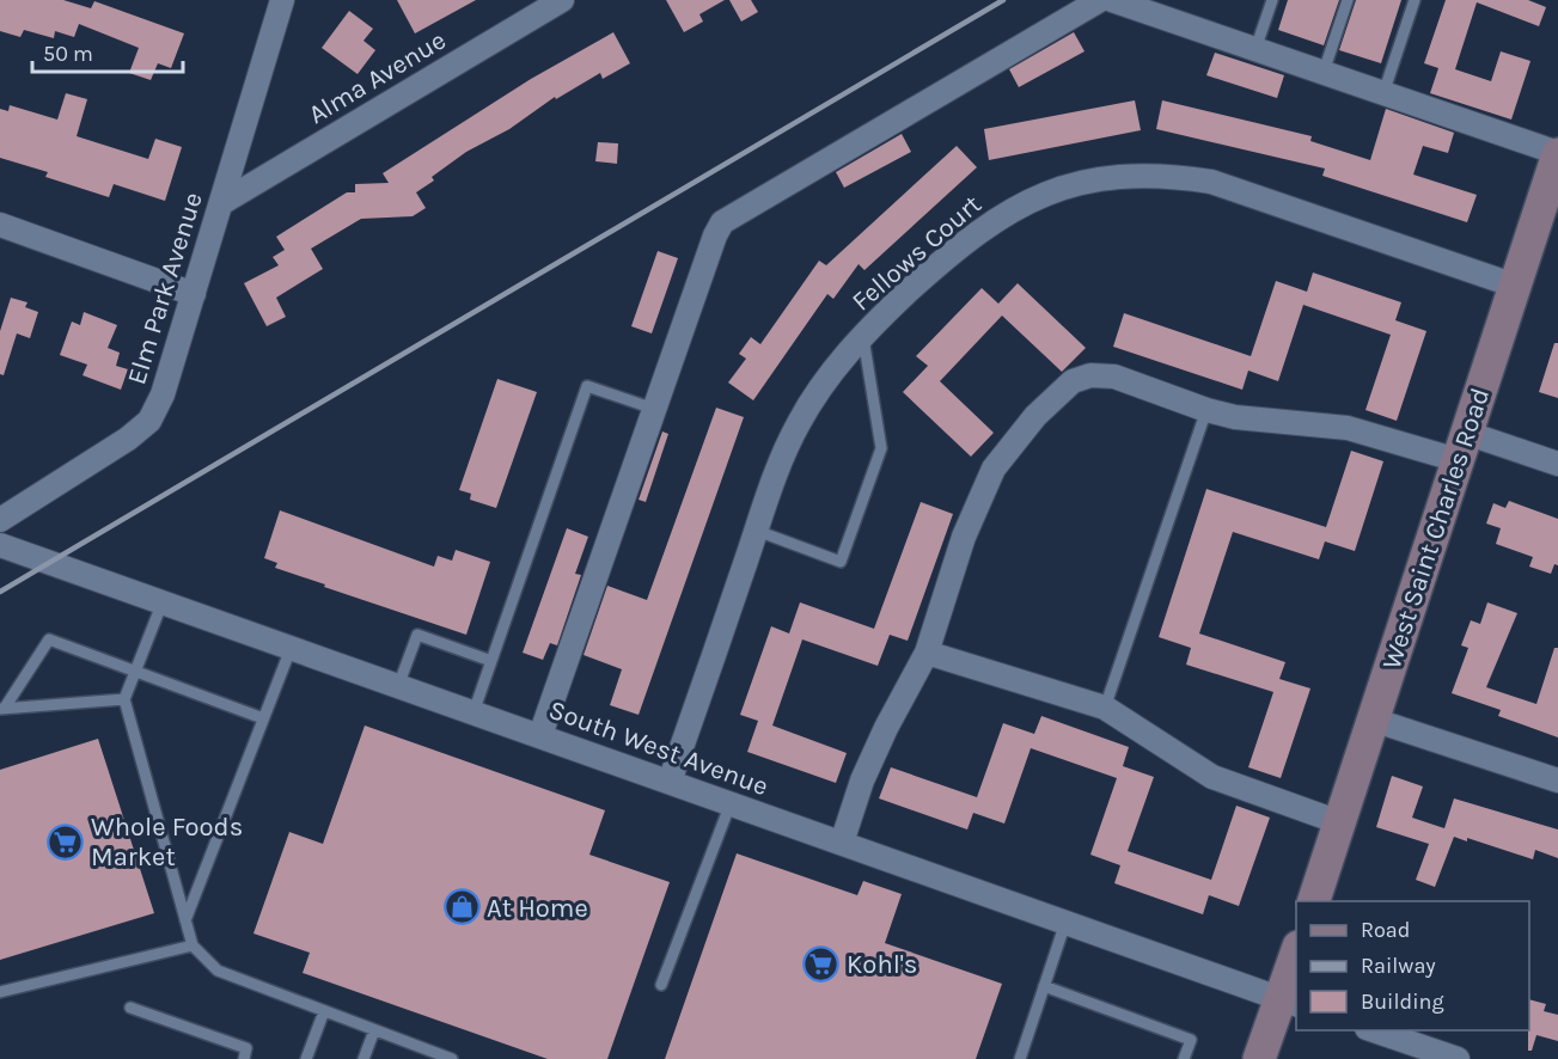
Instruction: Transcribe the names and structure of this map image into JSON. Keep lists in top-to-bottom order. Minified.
{"streets":{"main road":["West Saint Charles Road"],"street":["Alma Avenue","Fellows Court","Elm Park Avenue","South West Avenue"]},"crossings":[["Alma Avenue","Elm Park Avenue"],["Fellows Court","West Saint Charles Road"],["Fellows Court","South West Avenue"]],"places":{"supermarket":["Whole Foods Market","Kohl's"],"shop":["At Home"]},"legend":["Road","Railway","Building"],"scale_bar":"50 m"}
